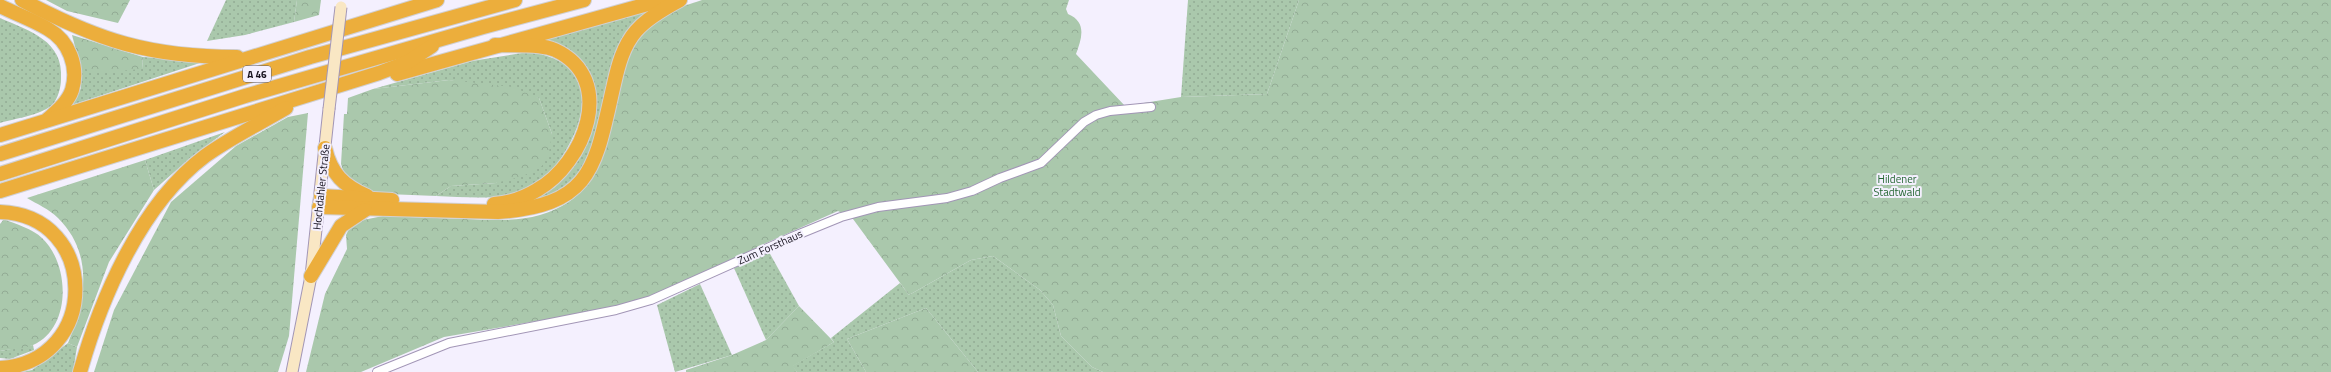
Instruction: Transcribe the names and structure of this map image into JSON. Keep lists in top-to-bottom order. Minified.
{"streets":{"highway":["A 46"],"main road":["Hochdahler Straße"],"street":["Zum Forsthaus"]},"parks":["Hildener Stadtwald"]}
